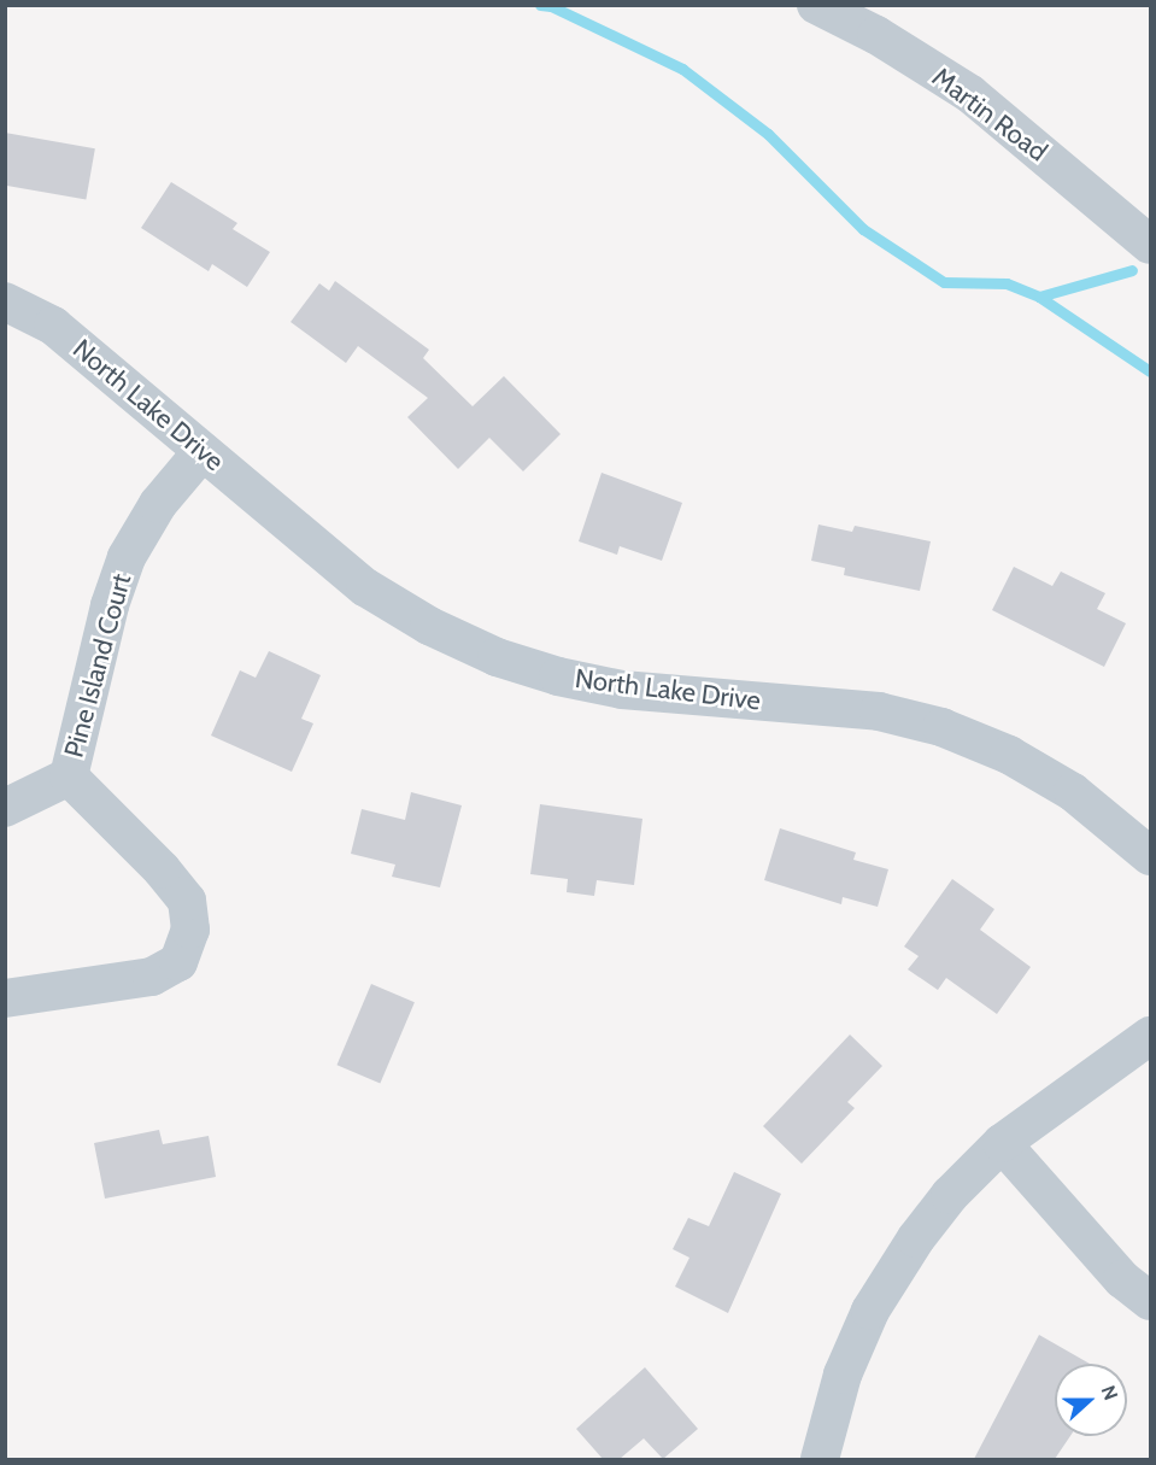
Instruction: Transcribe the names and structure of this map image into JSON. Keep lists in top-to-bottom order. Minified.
{"streets":{"street":["Martin Road","North Lake Drive","Pine Island Court"]},"crossings":[["North Lake Drive","Pine Island Court"]],"north":"right"}
